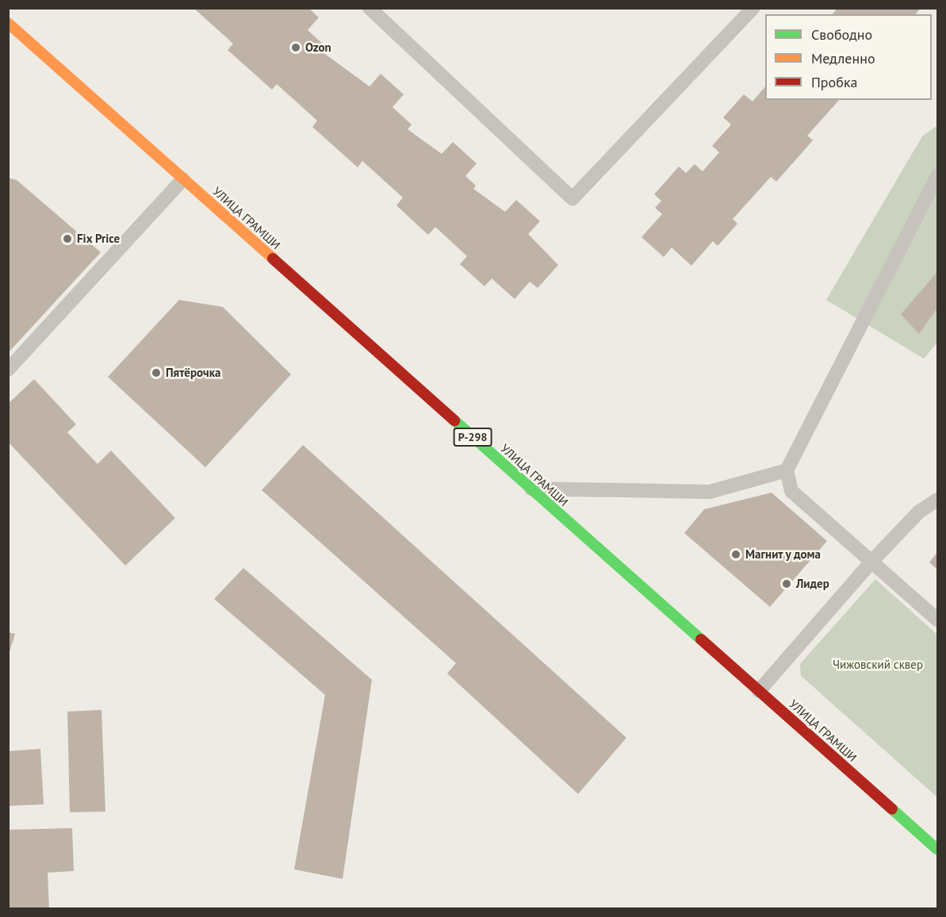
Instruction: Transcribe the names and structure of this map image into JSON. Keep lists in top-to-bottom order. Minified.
{"streets":{"highway":["УЛИЦА ГРАМШИ","Р-298"]},"parks":["Чижовский сквер"],"places":["Ozon","Fix Price","Пятёрочка","Магнит у дома","Лидер"],"legend":["Свободно","Медленно","Пробка"]}
